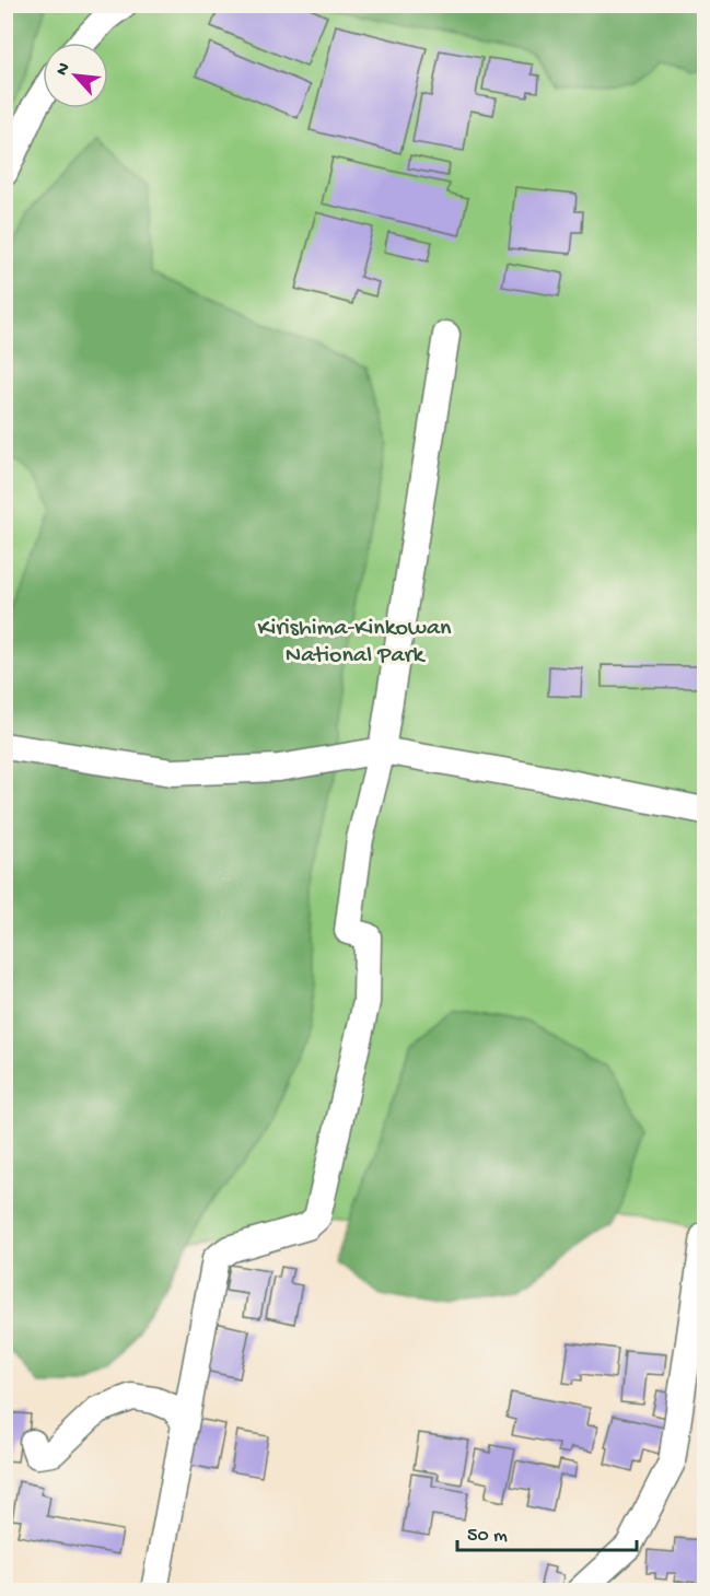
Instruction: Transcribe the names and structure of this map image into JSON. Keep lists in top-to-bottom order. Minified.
{"parks":["Kirishima-Kinkowan National Park"],"scale_bar":"50 m","north":"top left"}
